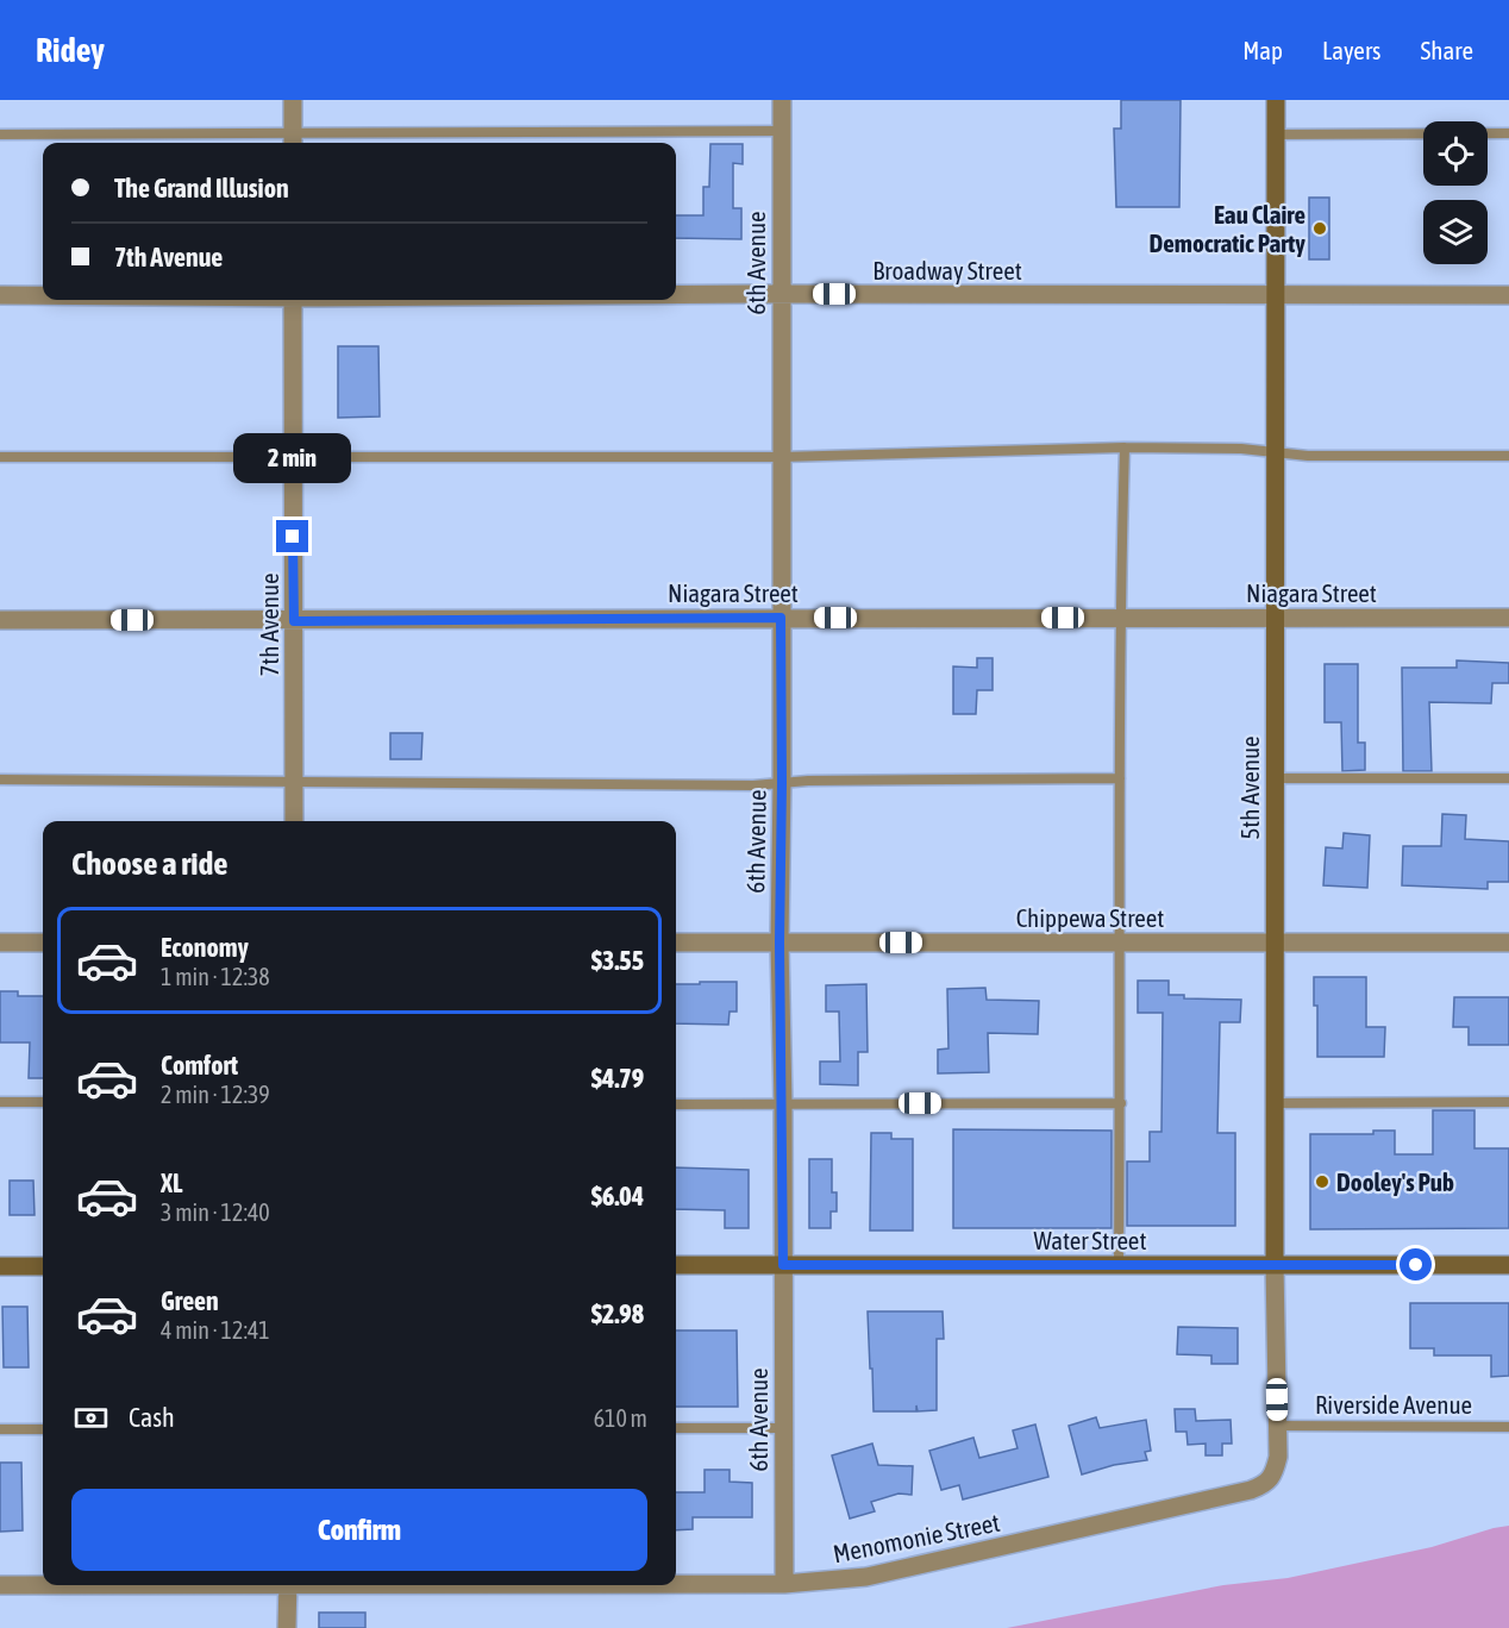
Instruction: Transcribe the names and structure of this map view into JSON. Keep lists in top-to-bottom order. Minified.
{"streets":{"main road":["5th Avenue","Water Street"],"street":["6th Avenue","Broadway Street","Niagara Street","7th Avenue","Chippewa Street","Menomonie Street"],"lane":["Riverside Avenue"]},"crossings":[["6th Avenue","Broadway Street"],["6th Avenue","Niagara Street"],["6th Avenue","Chippewa Street"],["6th Avenue","Water Street"],["6th Avenue","Menomonie Street"],["Broadway Street","5th Avenue"],["Niagara Street","7th Avenue"],["Niagara Street","5th Avenue"],["5th Avenue","Chippewa Street"],["5th Avenue","Water Street"],["5th Avenue","Riverside Avenue"],["5th Avenue","Menomonie Street"]],"places":["Eau Claire Democratic Party","Dooley's Pub"],"page":{"header":"Ridey","nav":["Map","Layers","Share"],"banner":["The Grand Illusion","7th Avenue"],"bubble":"2 min","heading":"Choose a ride","list":[{"name":"Economy","note":"1 min · 12:38","value":"$3.55"},{"name":"Comfort","note":"2 min · 12:39","value":"$4.79"},{"name":"XL","note":"3 min · 12:40","value":"$6.04"},{"name":"Green","note":"4 min · 12:41","value":"$2.98"}],"pay":["Cash","610 m"],"buttons":"Confirm"}}
